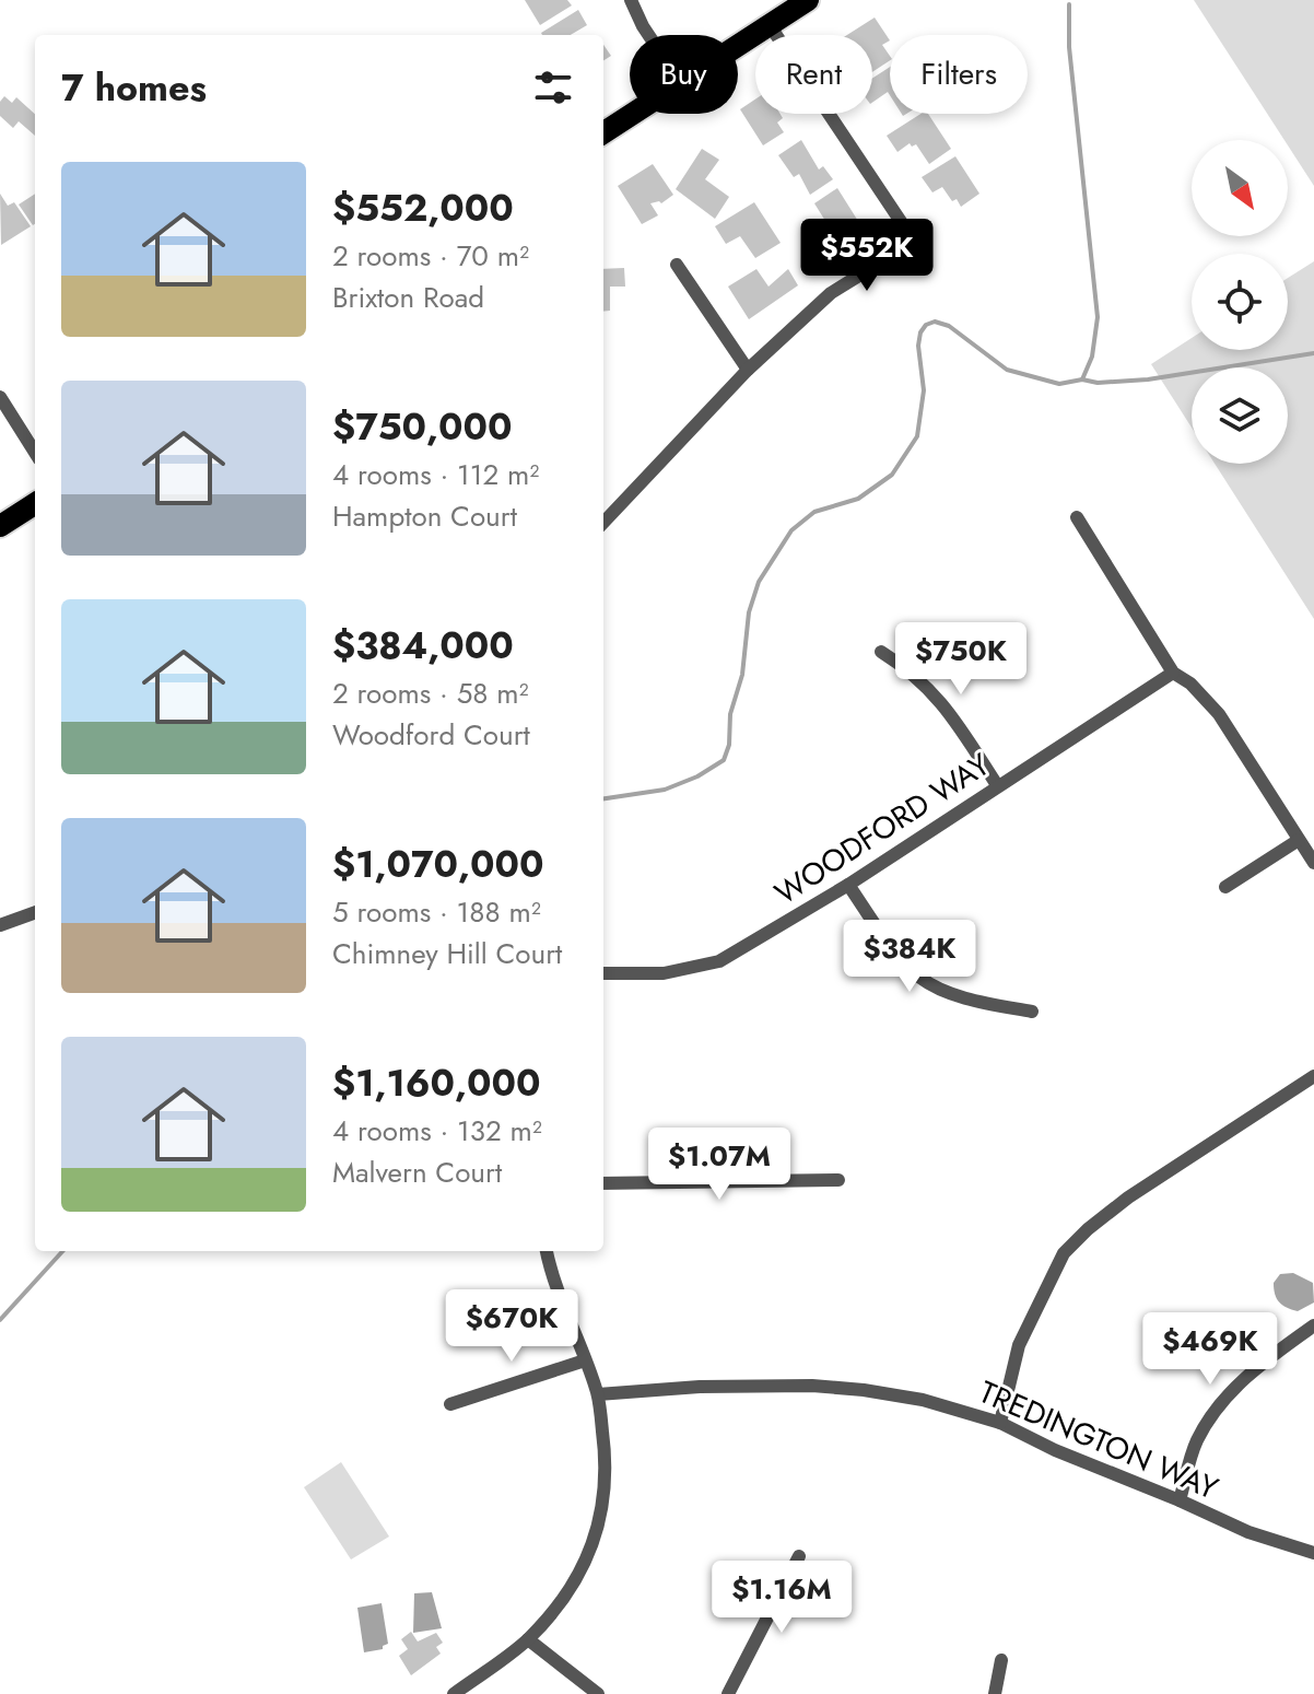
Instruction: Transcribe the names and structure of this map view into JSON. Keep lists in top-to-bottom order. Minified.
{"streets":{"street":["WOODFORD WAY","TREDINGTON WAY"]},"north":"bottom right","page":{"chip":["Buy","Rent","Filters"],"heading":"7 homes","list":[{"name":"$552,000","note":"2 rooms · 70 m² · Brixton Road"},{"name":"$750,000","note":"4 rooms · 112 m² · Hampton Court"},{"name":"$384,000","note":"2 rooms · 58 m² · Woodford Court"},{"name":"$1,070,000","note":"5 rooms · 188 m² · Chimney Hill Court"},{"name":"$1,160,000","note":"4 rooms · 132 m² · Malvern Court"}],"price":["$552K","$750K","$384K","$1.07M","$670K","$469K","$1.16M"]}}
